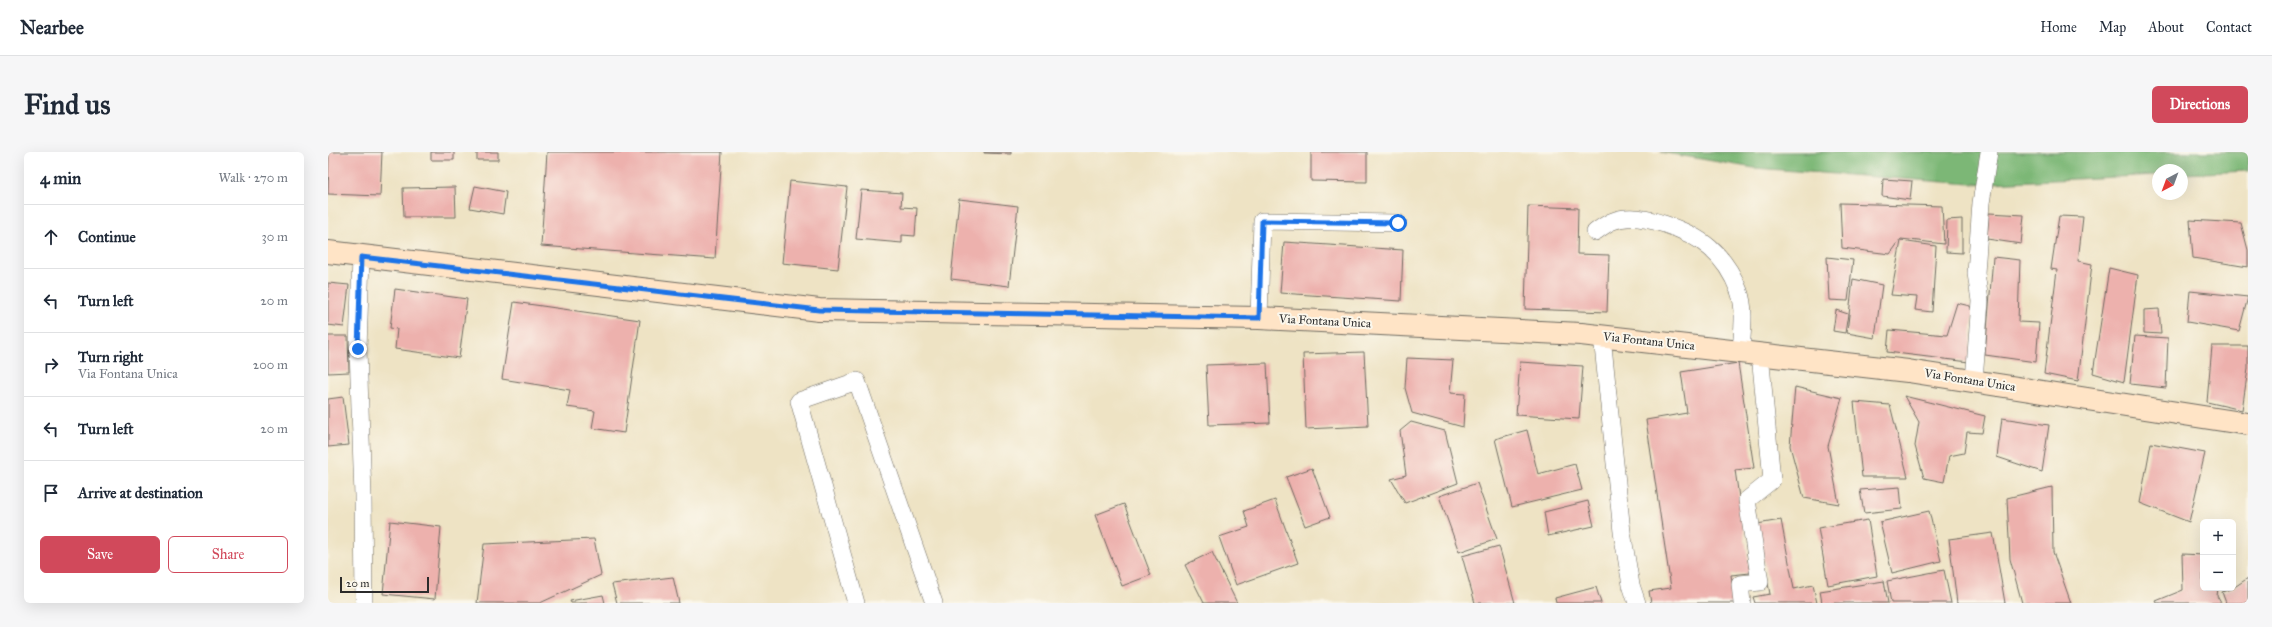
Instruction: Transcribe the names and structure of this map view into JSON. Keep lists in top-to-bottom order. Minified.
{"streets":{"main road":["Via Fontana Unica"]},"scale_bar":"20 m","north":"bottom left","page":{"header":"Nearbee","nav":["Home","Map","About","Contact"],"buttons":["Directions",["Save","Share"]],"title":"Find us","heading":["4 min","Walk · 270 m"],"list":[["Continue","30 m"],["Turn left","20 m"],["Turn right","Via Fontana Unica","200 m"],["Turn left","20 m"],"Arrive at destination"],"map_buttons":["+","−"],"scale":"20 m"}}
